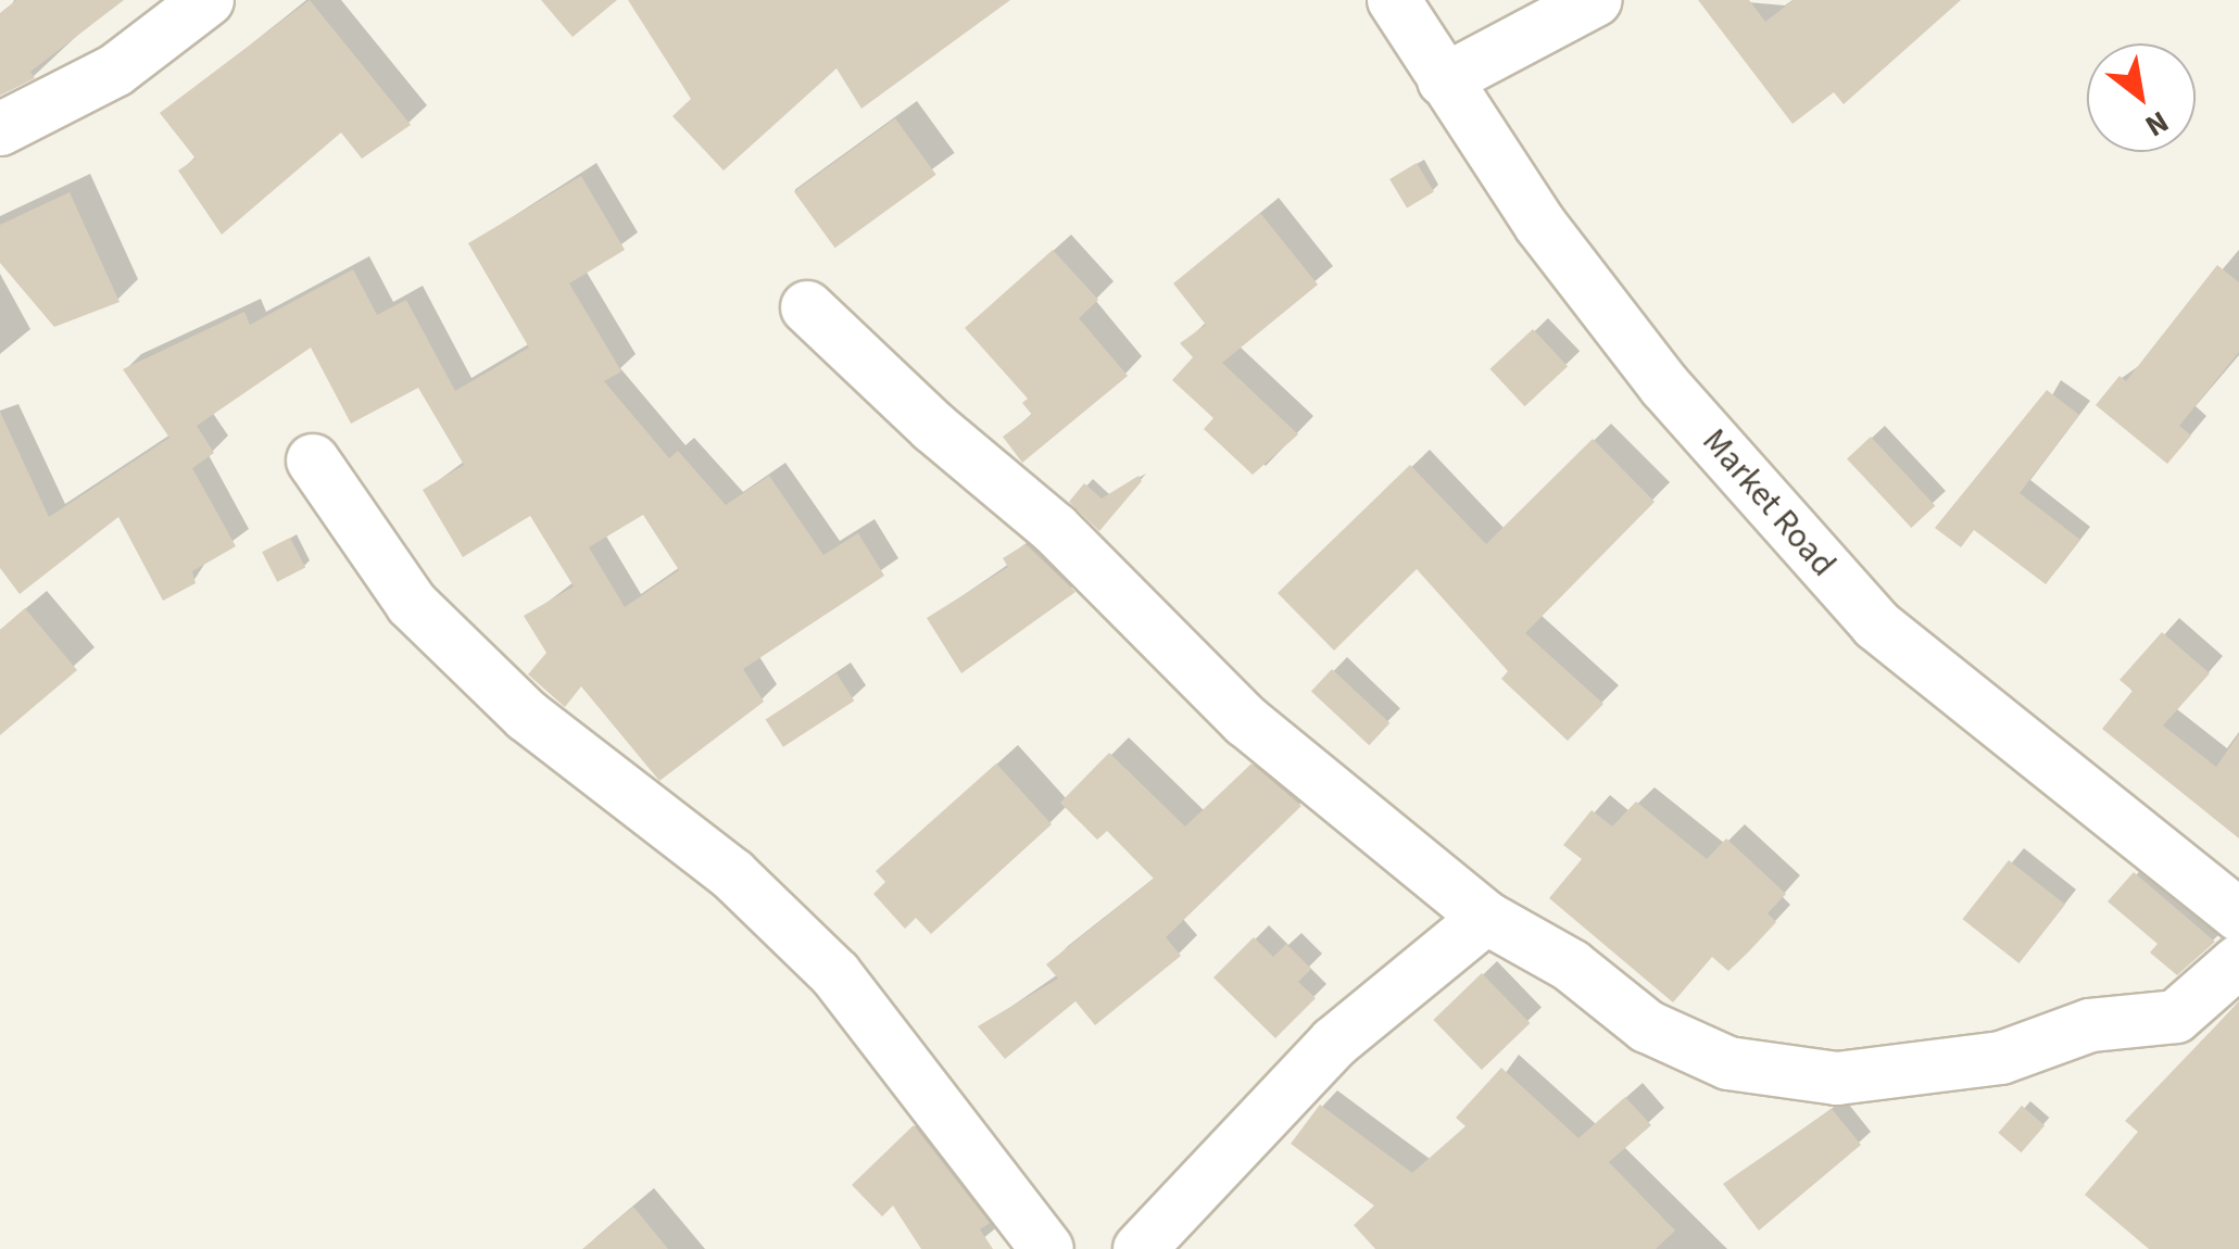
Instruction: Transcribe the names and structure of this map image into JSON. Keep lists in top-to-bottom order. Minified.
{"streets":{"street":["Market Road"]},"north":"bottom right"}
